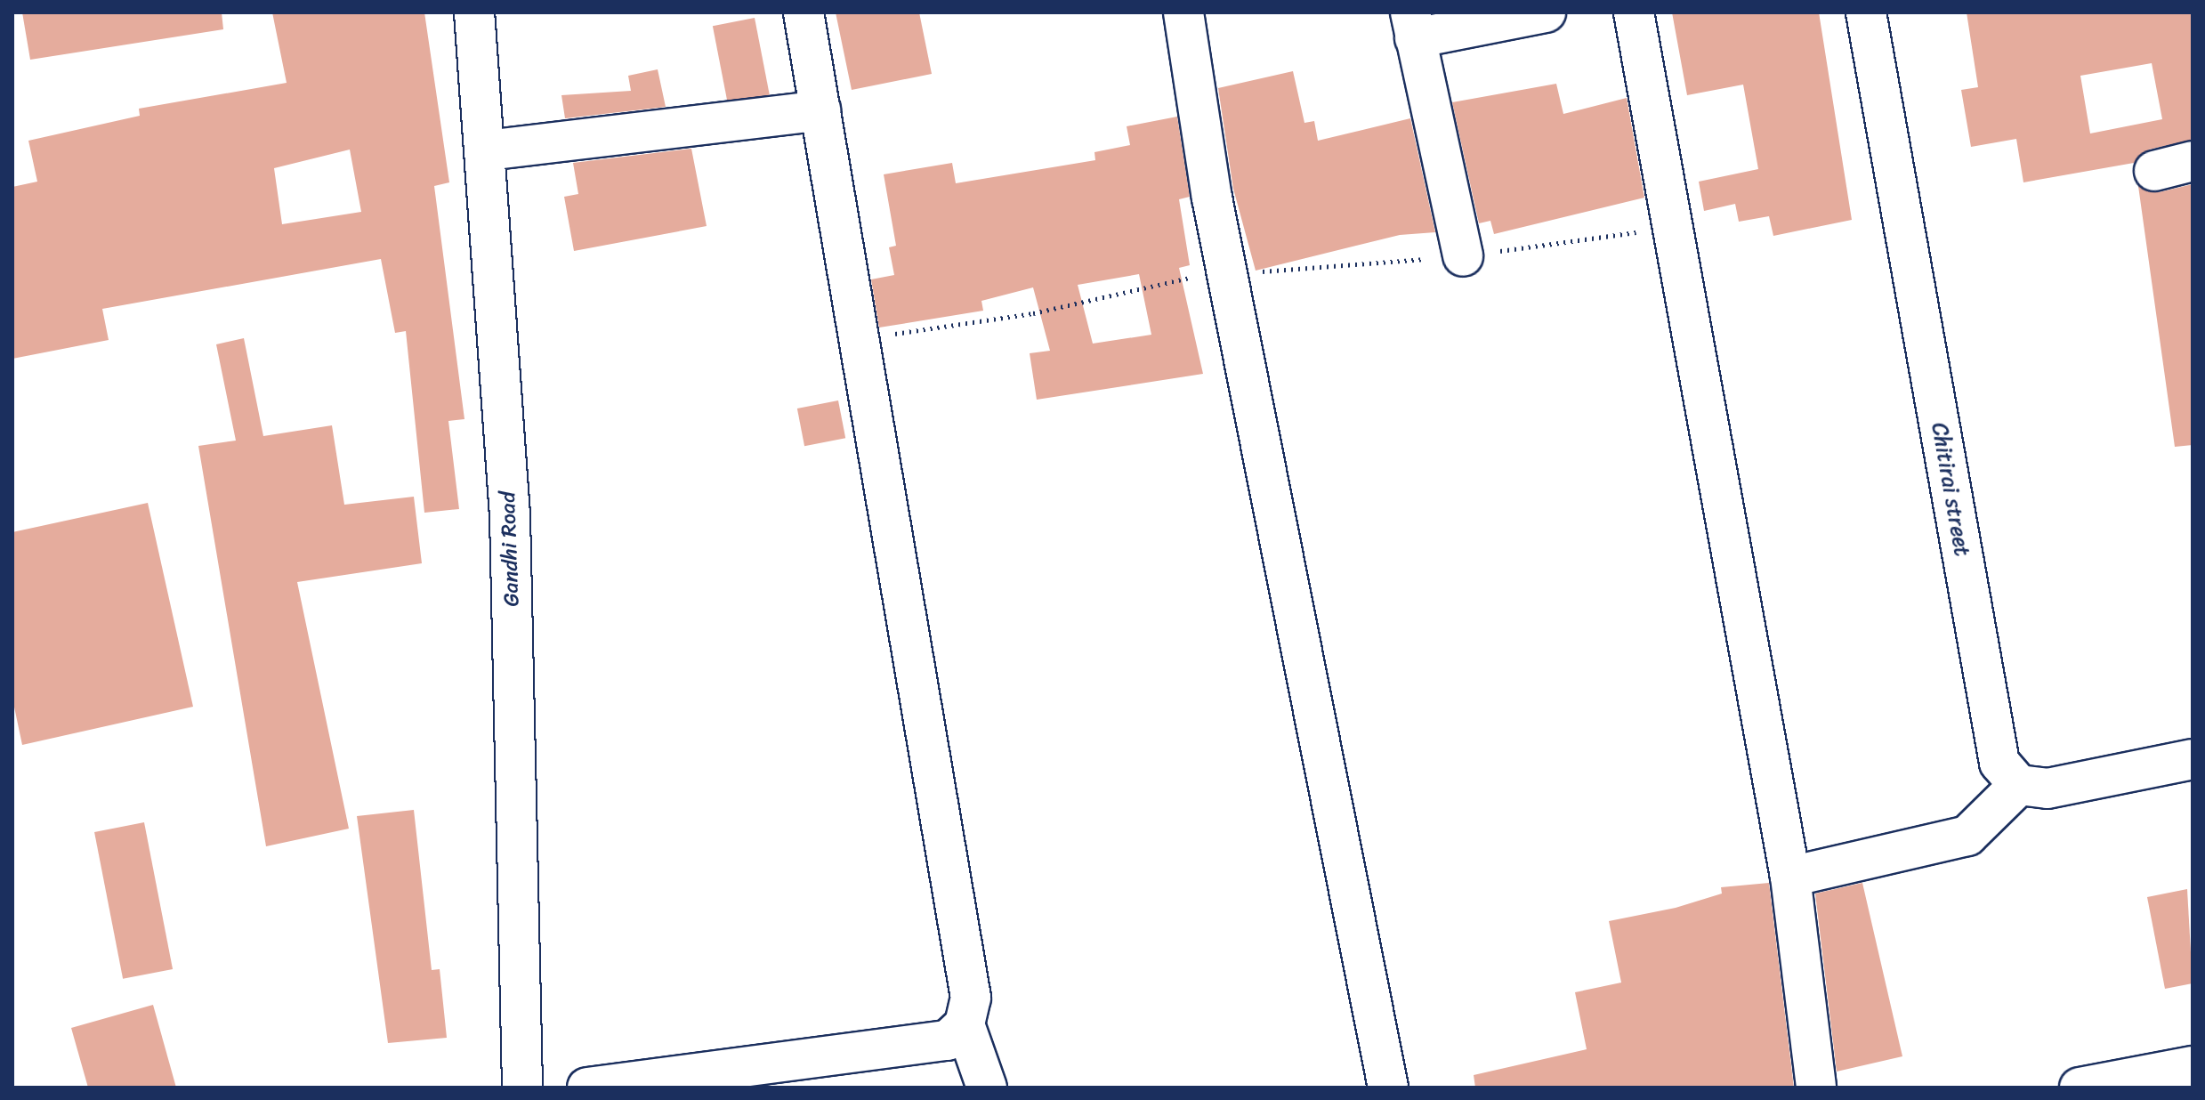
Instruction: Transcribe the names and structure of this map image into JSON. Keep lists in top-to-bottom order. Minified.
{"streets":{"street":["Chitirai street","Gandhi Road"]}}
